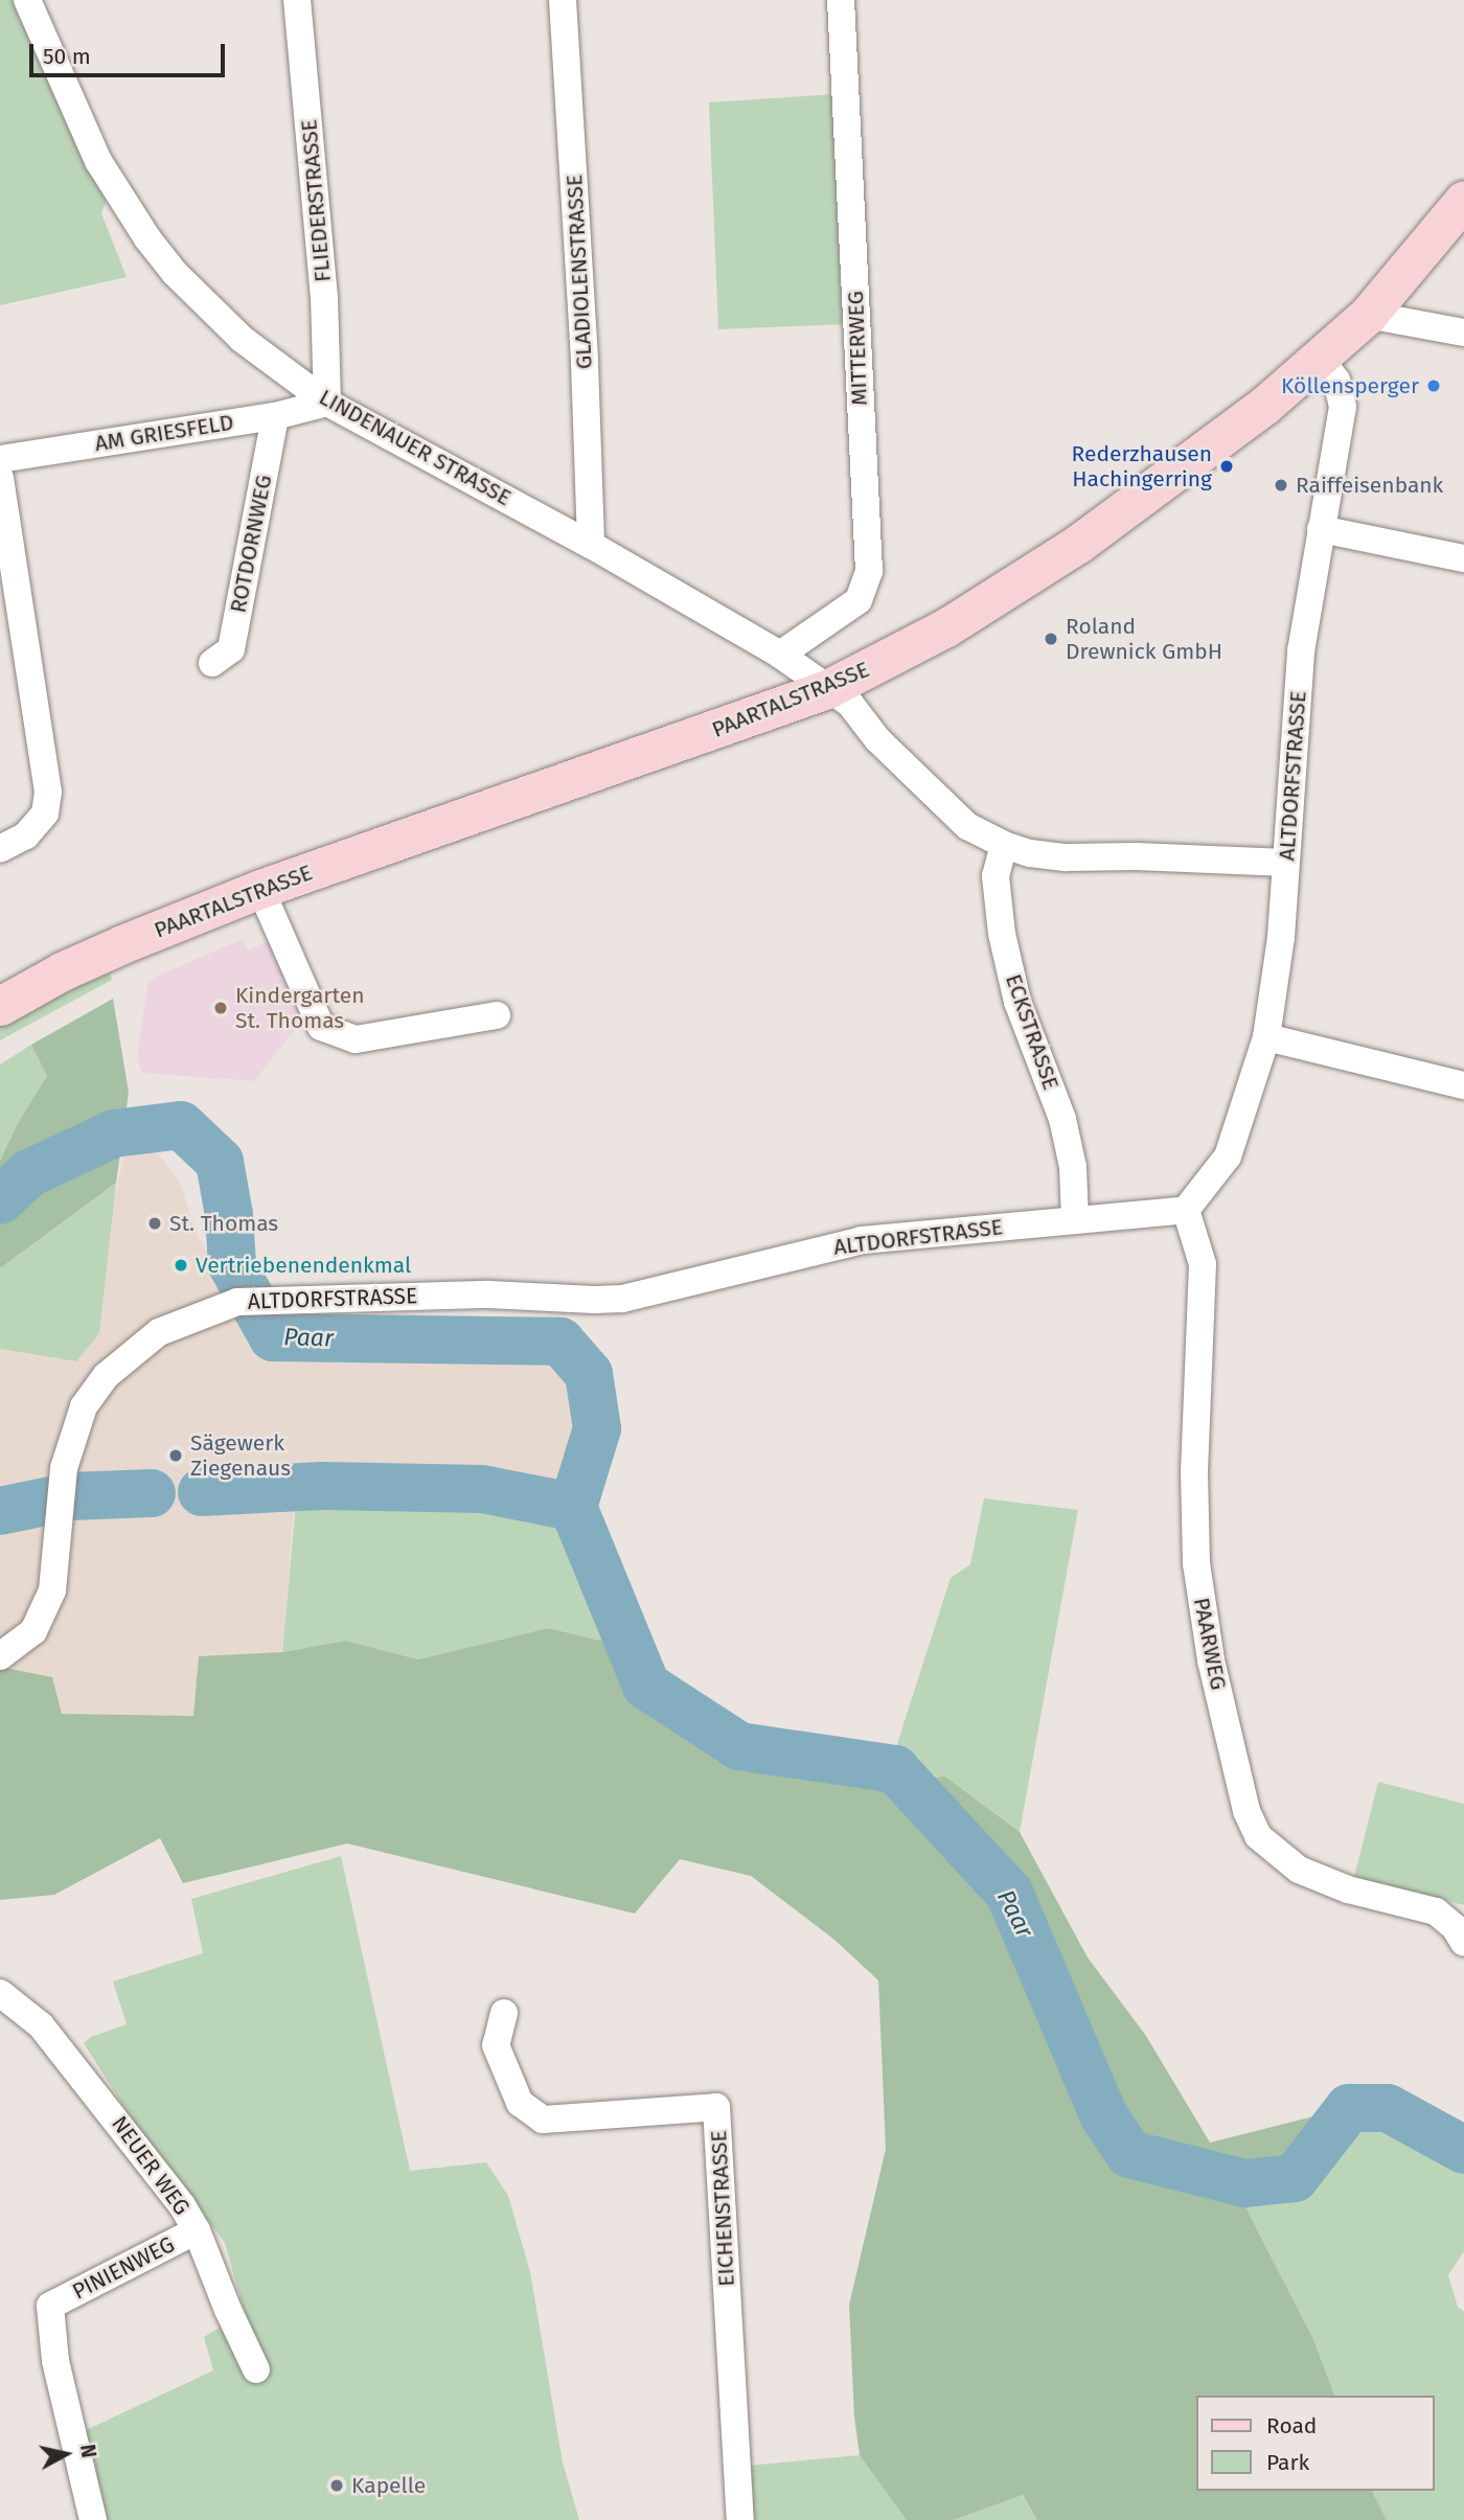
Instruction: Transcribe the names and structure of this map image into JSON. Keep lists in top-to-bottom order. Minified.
{"streets":{"main road":["PAARTALSTRASSE"],"street":["FLIEDERSTRASSE","GLADIOLENSTRASSE","MITTERWEG","AM GRIESFELD","LINDENAUER STRASSE","ROTDORNWEG","ALTDORFSTRASSE","ECKSTRASSE","PAARWEG","NEUER WEG","EICHENSTRASSE","PINIENWEG"]},"crossings":[["FLIEDERSTRASSE","AM GRIESFELD"],["FLIEDERSTRASSE","LINDENAUER STRASSE"],["GLADIOLENSTRASSE","LINDENAUER STRASSE"],["MITTERWEG","LINDENAUER STRASSE"],["AM GRIESFELD","LINDENAUER STRASSE"],["AM GRIESFELD","ROTDORNWEG"],["LINDENAUER STRASSE","PAARTALSTRASSE"],["PAARTALSTRASSE","ALTDORFSTRASSE"],["ALTDORFSTRASSE","ECKSTRASSE"],["ALTDORFSTRASSE","PAARWEG"],["NEUER WEG","PINIENWEG"]],"water":["Paar"],"places":["Köllensperger","Rederzhausen Hachingerring","Raiffeisenbank","Roland Drewnick GmbH","Kindergarten St. Thomas","St. Thomas","Vertriebenendenkmal","Sägewerk Ziegenaus","Kapelle"],"legend":["Road","Park"],"scale_bar":"50 m","north":"right"}
